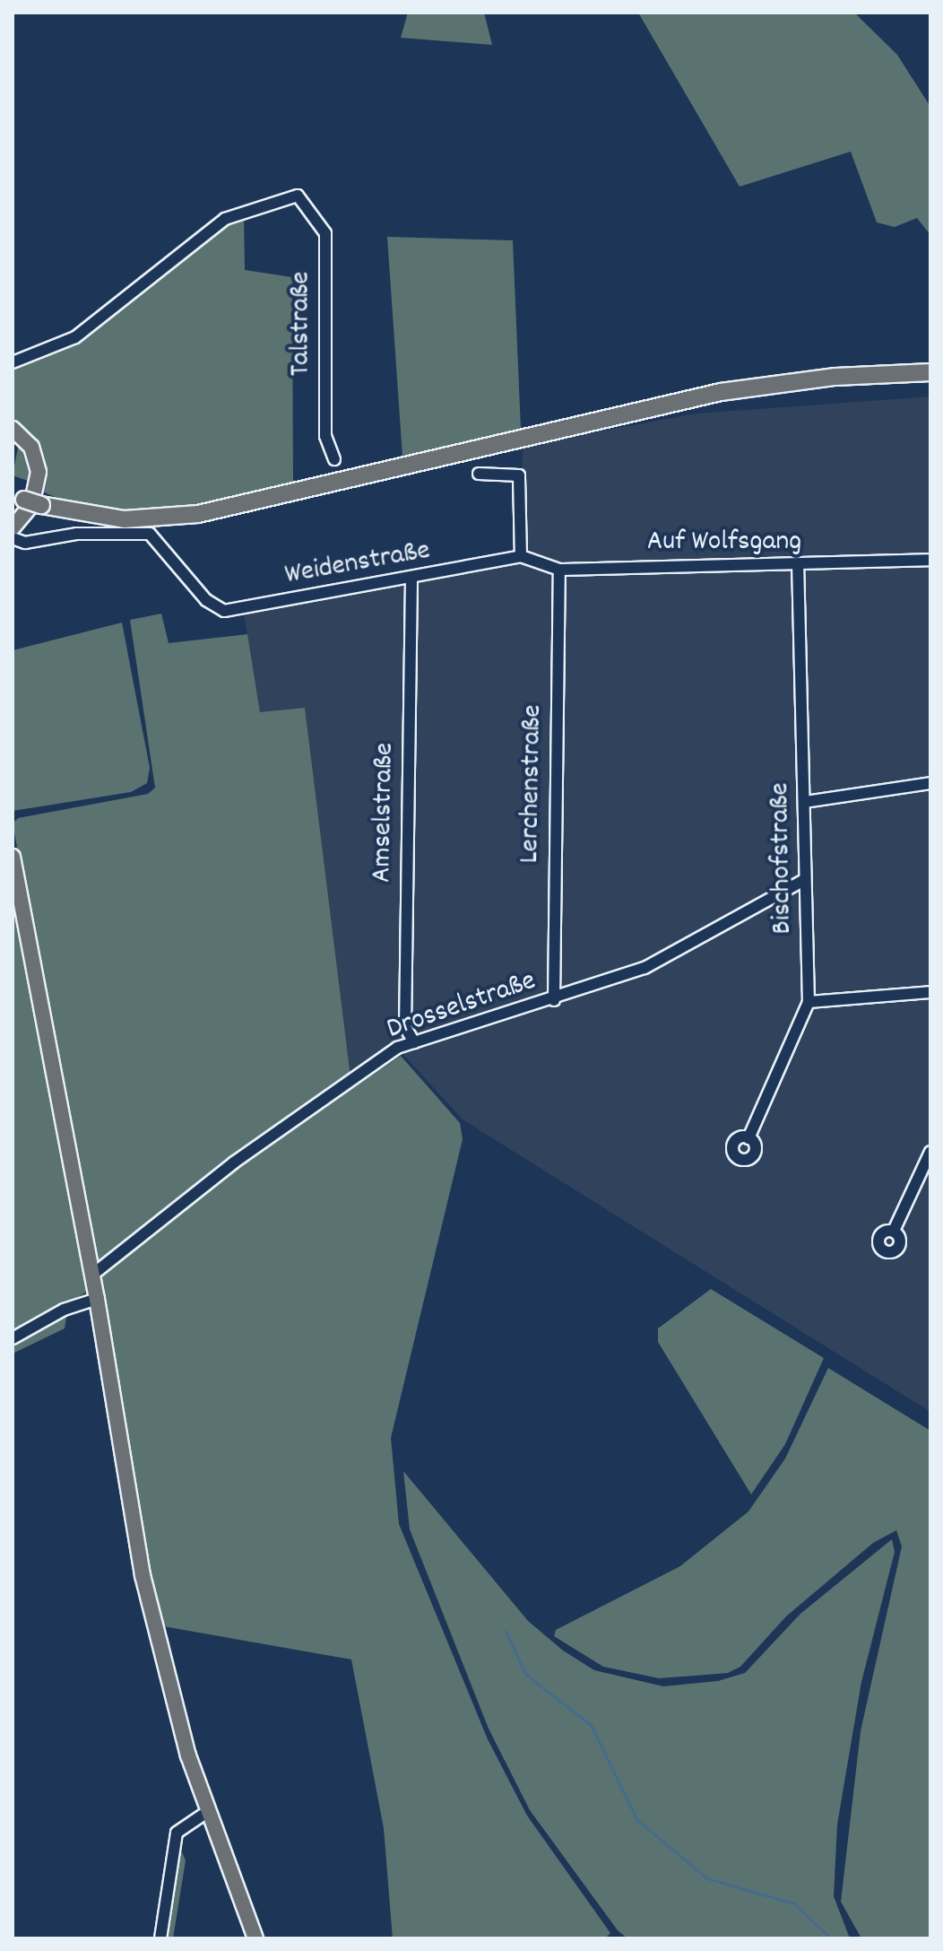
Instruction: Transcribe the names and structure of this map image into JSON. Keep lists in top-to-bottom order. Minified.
{"streets":{"street":["Talstraße","Auf Wolfsgang","Weidenstraße","Lerchenstraße","Amselstraße","Bischofstraße","Drosselstraße"]},"crossings":[["Auf Wolfsgang","Weidenstraße"],["Auf Wolfsgang","Lerchenstraße"],["Auf Wolfsgang","Bischofstraße"],["Weidenstraße","Amselstraße"],["Lerchenstraße","Drosselstraße"],["Amselstraße","Drosselstraße"],["Bischofstraße","Drosselstraße"]]}
